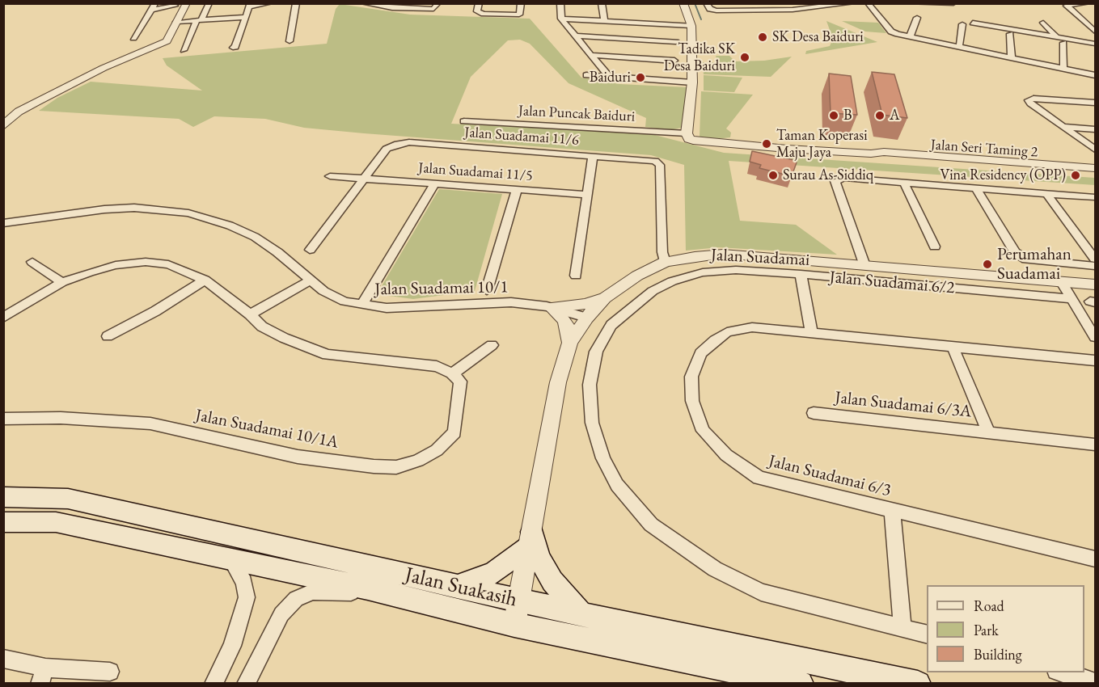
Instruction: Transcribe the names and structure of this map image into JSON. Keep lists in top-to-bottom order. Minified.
{"streets":{"main road":["Jalan Suakasih"],"street":["Jalan Puncak Baiduri","Jalan Suadamai 11/6","Jalan Seri Taming 2","Jalan Suadamai 11/5","Jalan Suadamai","Jalan Suadamai 6/2","Jalan Suadamai 10/1","Jalan Suadamai 6/3A","Jalan Suadamai 10/1A","Jalan Suadamai 6/3"]},"crossings":[["Jalan Puncak Baiduri","Jalan Seri Taming 2"],["Jalan Suadamai 11/6","Jalan Suadamai 11/5"],["Jalan Suadamai 11/6","Jalan Suadamai"],["Jalan Suadamai","Jalan Suadamai 10/1"],["Jalan Suadamai","Jalan Suakasih"],["Jalan Suadamai 6/3A","Jalan Suadamai 6/3"]],"places":["SK Desa Baiduri","Tadika SK Desa Baiduri","Baiduri","B","A","Taman Koperasi Maju Jaya","Surau As-Siddiq","Vina Residency (OPP)","Perumahan Suadamai"],"legend":["Road","Park","Building"]}
